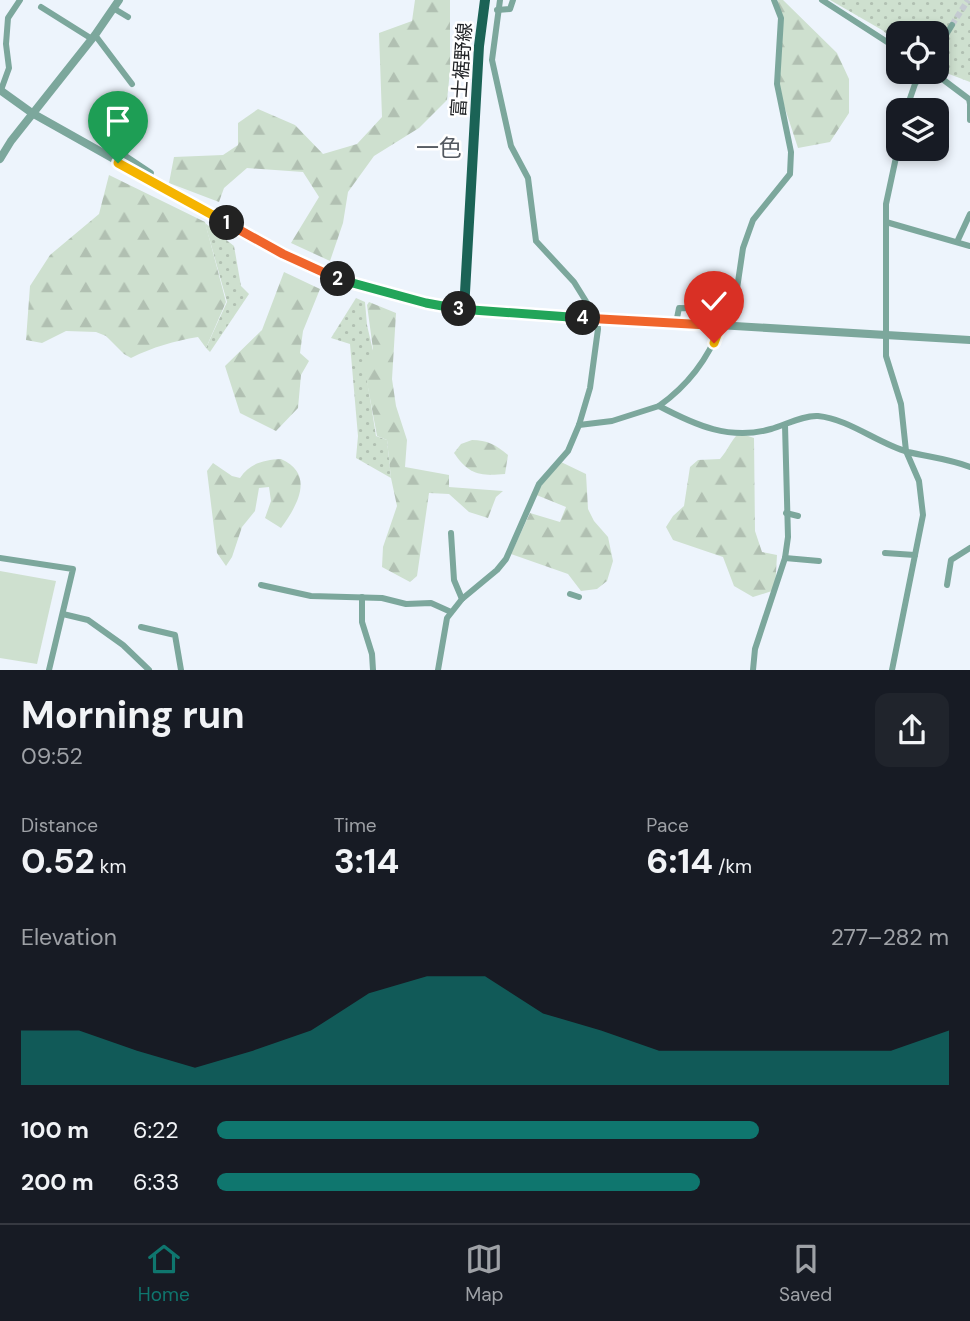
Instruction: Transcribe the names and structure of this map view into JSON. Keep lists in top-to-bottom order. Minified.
{"streets":{"main road":["富士裾野線"]},"districts":["一色"],"page":{"pins":["1","2","3","4"],"heading":["Morning run","09:52"],"stats":[["Distance","0.52 km"],["Time","3:14"],["Pace","6:14 /km"]],"chart":["Elevation","277–282 m"],"list":[{"name":"100 m","note":"6:22"},{"name":"200 m","note":"6:33"}],"tabs":["Home","Map","Saved"]}}
